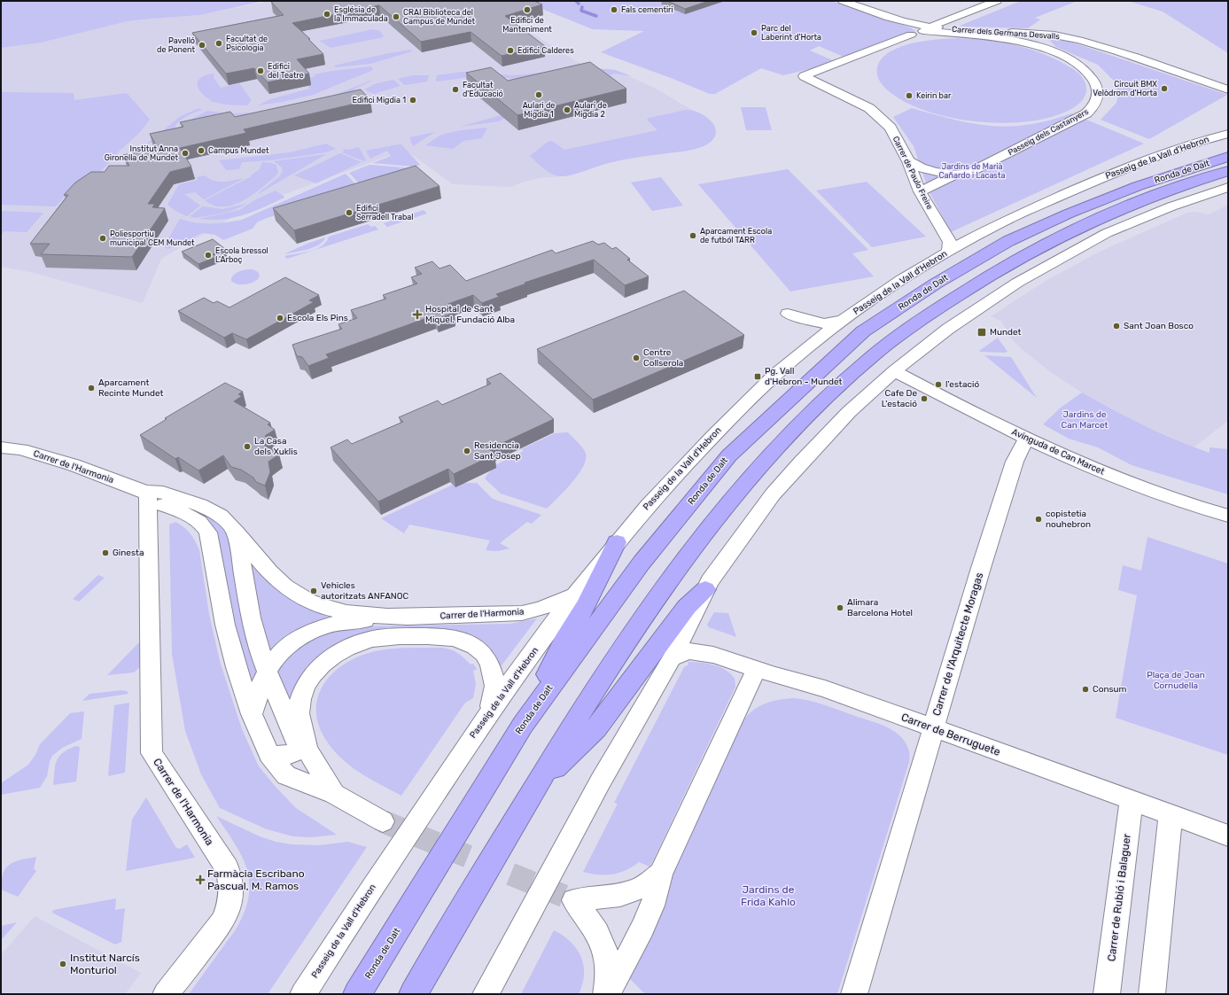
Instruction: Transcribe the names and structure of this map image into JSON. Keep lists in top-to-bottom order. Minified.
{"streets":{"highway":["Ronda de Dalt"],"street":["Carrer dels Germans Desvalls","Passeig dels Castanyers","Passeig de la Vall d'Hebron","Carrer de Paulo Freire","Avinguda de Can Marcet","Carrer de l'Harmonia","Carrer de l'Arquitecte Moragas","Carrer de Berruguete","Carrer de Rubió i Balaguer"]},"crossings":[["Carrer dels Germans Desvalls","Passeig dels Castanyers"],["Passeig dels Castanyers","Carrer de Paulo Freire"],["Passeig de la Vall d'Hebron","Carrer de Paulo Freire"],["Passeig de la Vall d'Hebron","Carrer de l'Harmonia"],["Avinguda de Can Marcet","Carrer de l'Arquitecte Moragas"],["Carrer de l'Arquitecte Moragas","Carrer de Berruguete"],["Carrer de Berruguete","Carrer de Rubió i Balaguer"]],"parks":["Jardins de Marià Cañardo i Lacasta","Jardins de Can Marcet","Plaça de Joan Cornudella","Jardins de Frida Kahlo"],"places":{"other":["Edifici de Manteniment","Fals cementiri","Església de la Immaculada","CRAI Biblioteca del Campus de Mundet","Parc del Laberint d'Horta","Facultat de Psicologia","Pavelló de Ponent","Edifici Calderes","Edifici del Teatre","Circuit BMX Velòdrom d'Horta","Facultat d'Educació","Aulari de Migdia 1","Keirin bar","Edifici Migdia 1","Aulari de Migdia 2","Campus Mundet","Institut Anna Gironella de Mundet","Edifici Serradell Trabal","Aparcament Escola de futból TARR","Poliesportiu municipal CEM Mundet","Escola bressol L'Arboç","Escola Els Pins","Sant Joan Bosco","Centre Collserola","l'estació","Aparcament Recinte Mundet","Cafe De L'estació","La Casa dels Xuklis","Residencia Sant Josep","copistetia nouhebron","Ginesta","Vehicles autoritzats ANFANOC","Alimara Barcelona Hotel","Consum","Institut Narcís Monturiol"],"health":["Hospital de Sant Miquel. Fundació Alba","Farmàcia Escribano Pascual, M. Ramos"],"transit":["Mundet","Pg. Vall d'Hebron - Mundet"]}}
